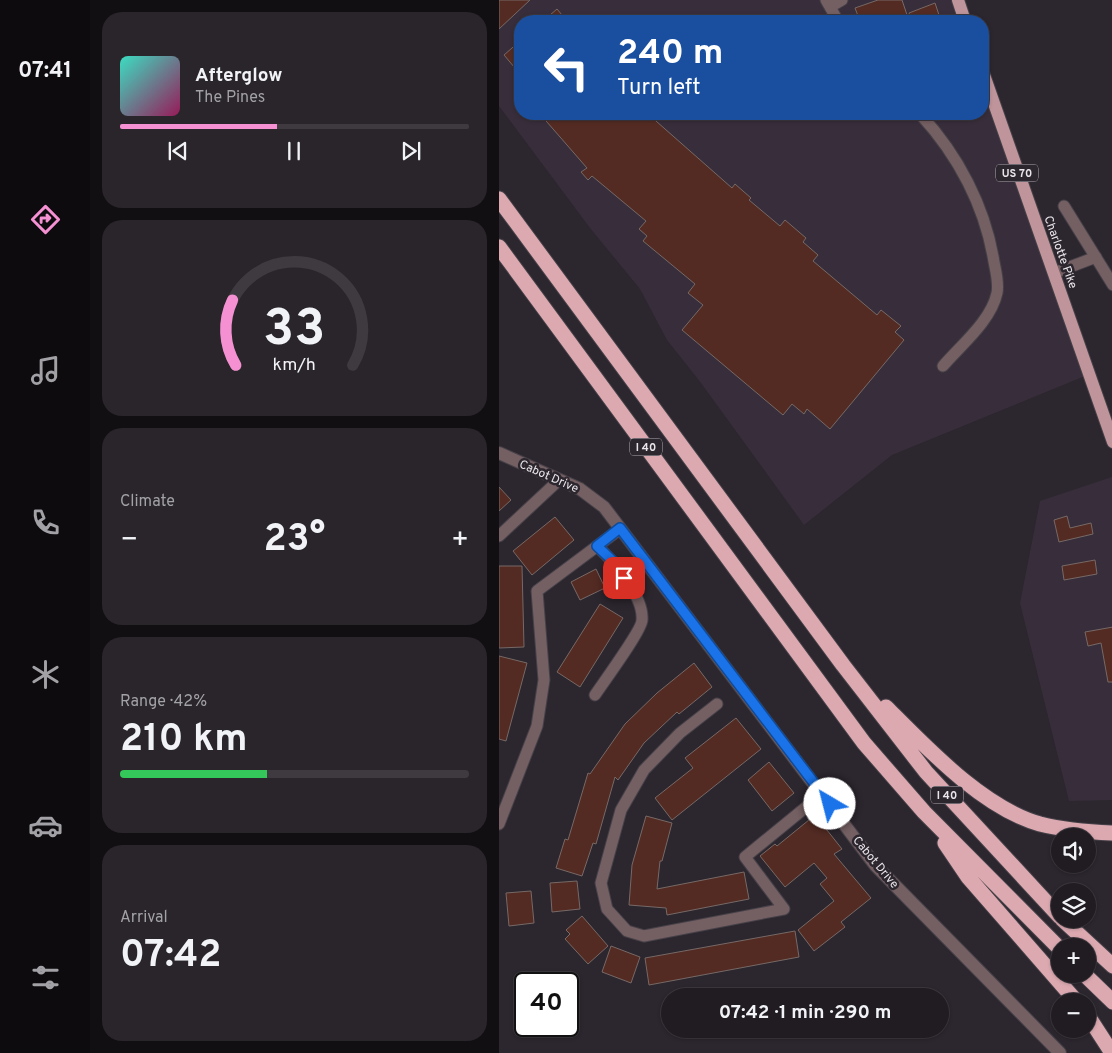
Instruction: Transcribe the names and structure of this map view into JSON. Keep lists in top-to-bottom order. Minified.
{"streets":{"highway":["I 40"],"main road":["US 70","Charlotte Pike"],"street":["Cabot Drive"]},"page":{"tabs":"07:41","turn":["240 m","Turn left"],"song":["Afterglow","The Pines"],"tile":["Climate",["Range · 42%","210 km"],["Arrival","07:42"]],"heat":["−","23°","+"],"map_buttons":["+","−"],"limit":"40","trip":"07:42 · 1 min · 290 m","gauge":["33","km/h"]}}
